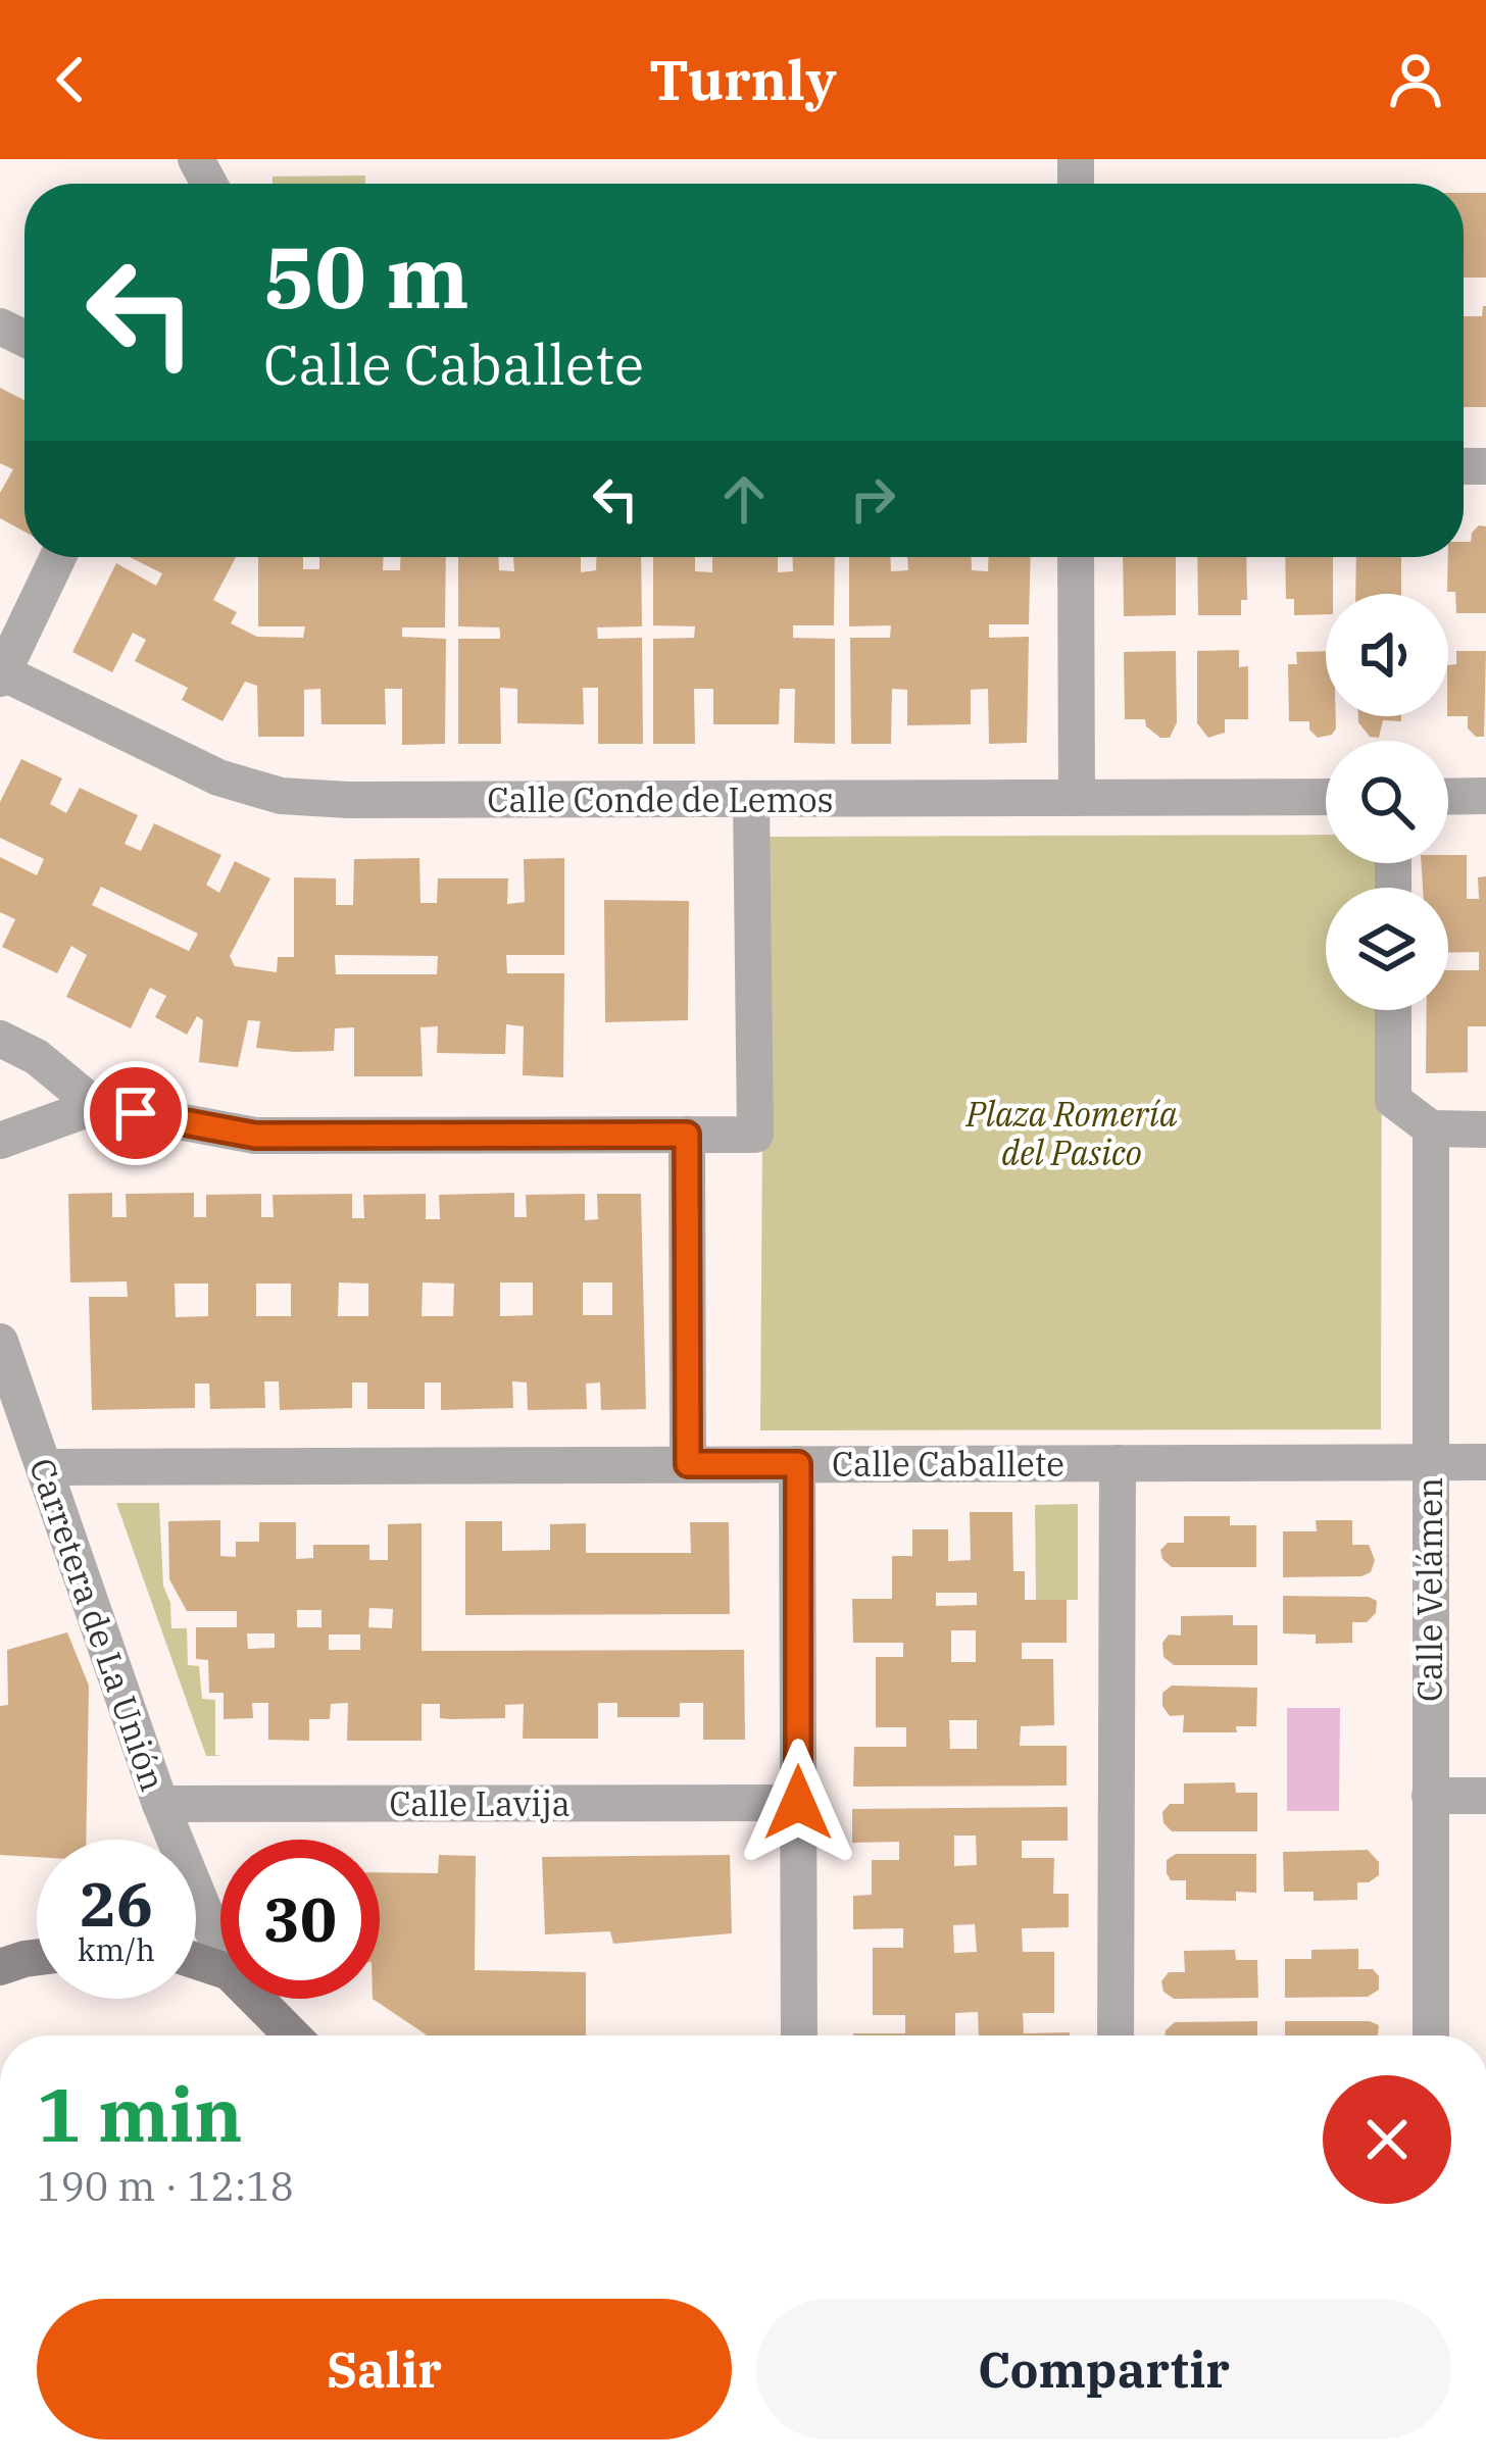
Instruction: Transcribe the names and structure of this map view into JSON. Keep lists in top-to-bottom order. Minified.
{"streets":{"street":["Calle Conde de Lemos","Calle Caballete","Calle Velámen","Carretera de La Unión","Calle Lavija"]},"crossings":[["Calle Caballete","Calle Velámen"],["Calle Caballete","Carretera de La Unión"],["Carretera de La Unión","Calle Lavija"]],"parks":["Plaza Romería del Pasico"],"page":{"header":"Turnly","turn":["50 m","Calle Caballete"],"speed":"26 km/h","limit":"30","heading":["1 min","190 m · 12:18"],"buttons":["Salir","Compartir"]}}
